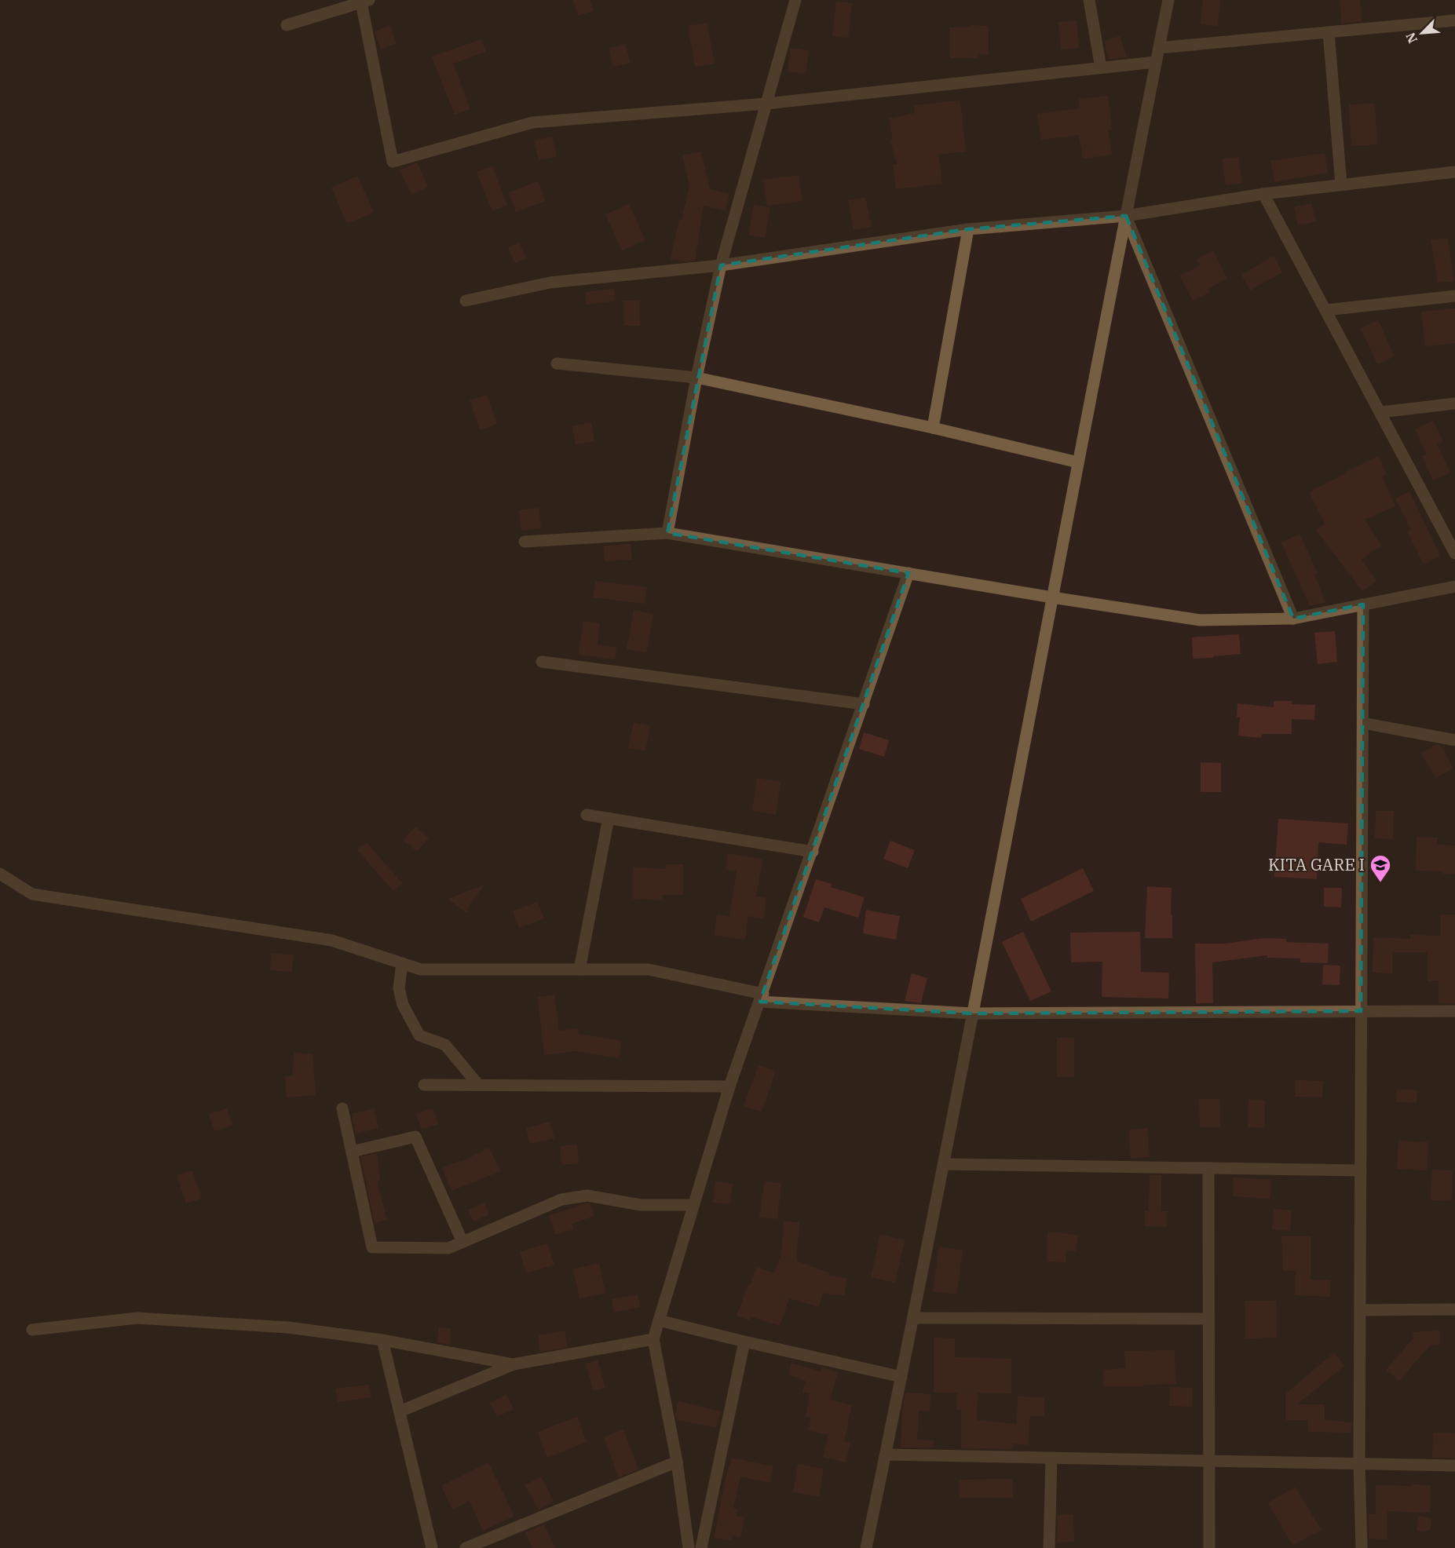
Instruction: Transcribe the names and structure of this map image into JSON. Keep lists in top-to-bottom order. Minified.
{"places":{"school or university":["KITA GARE I"]},"north":"bottom left"}
